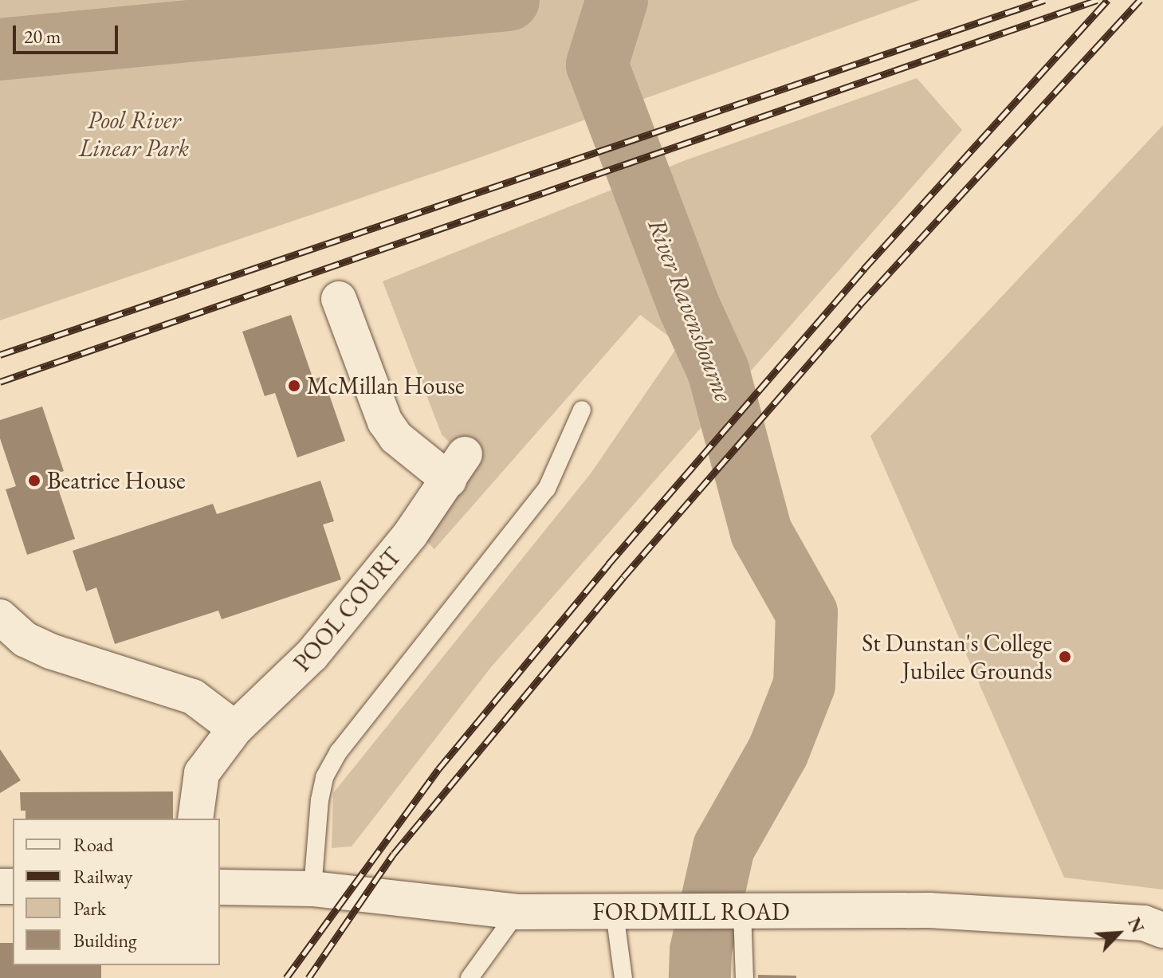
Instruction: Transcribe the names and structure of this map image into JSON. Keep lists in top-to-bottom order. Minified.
{"streets":{"street":["POOL COURT","FORDMILL ROAD"]},"water":["River Ravensbourne"],"parks":["Pool River Linear Park"],"places":["McMillan House","Beatrice House","St Dunstan's College Jubilee Grounds"],"legend":["Road","Railway","Park","Building"],"scale_bar":"20 m","north":"top right"}
